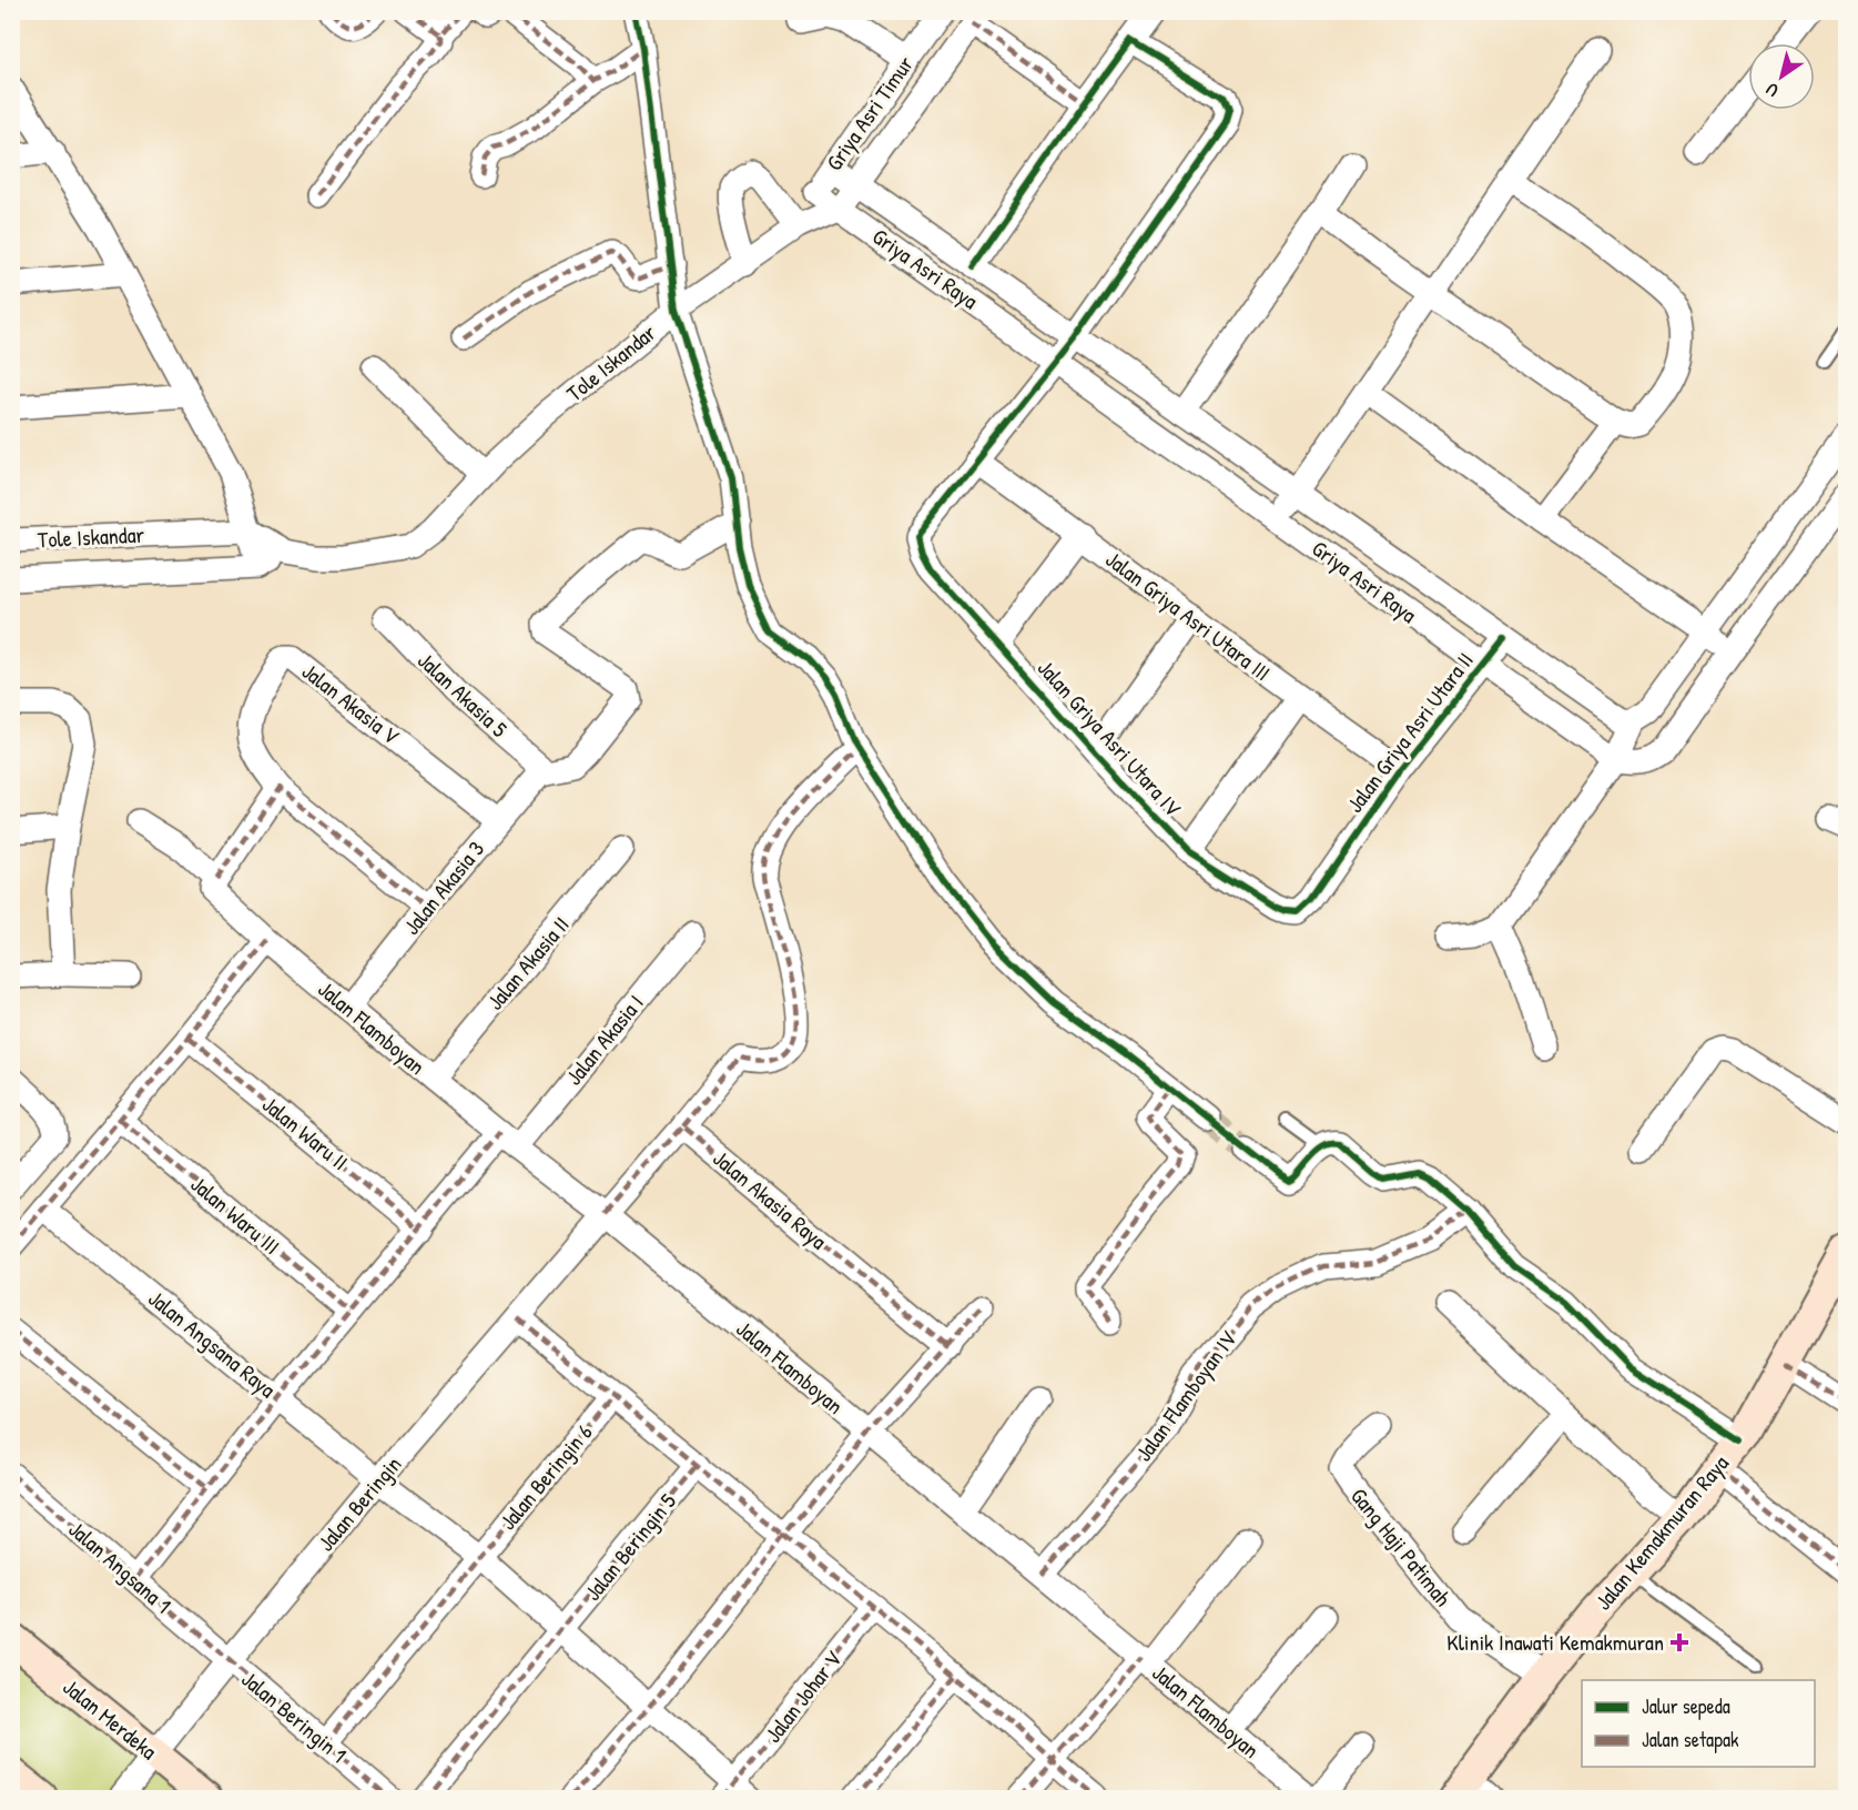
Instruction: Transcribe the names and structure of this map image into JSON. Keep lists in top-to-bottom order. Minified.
{"streets":{"main road":["Jalan Kemakmuran Raya","Jalan Merdeka"],"street":["Griya Asri Timur","Griya Asri Raya","Tole Iskandar","Jalan Griya Asri Utara III","Jalan Akasia 5","Jalan Akasia V","Jalan Griya Asri Utara II","Jalan Griya Asri Utara IV","Jalan Akasia 3","Jalan Akasia II","Jalan Flamboyan","Jalan Akasia I","Jalan Waru II","Jalan Akasia Raya","Jalan Waru III","Jalan Angsana Raya","Jalan Flamboyan IV","Jalan Beringin 6","Jalan Beringin","Jalan Beringin 5","Gang Haji Patimah","Jalan Angsana 1","Jalan Johar V","Jalan Beringin 1"]},"crossings":[["Griya Asri Timur","Griya Asri Raya"],["Griya Asri Timur","Tole Iskandar"],["Griya Asri Raya","Tole Iskandar"],["Griya Asri Raya","Jalan Griya Asri Utara II"],["Jalan Griya Asri Utara III","Jalan Griya Asri Utara II"],["Jalan Griya Asri Utara III","Jalan Griya Asri Utara IV"],["Jalan Akasia 5","Jalan Akasia 3"],["Jalan Akasia V","Jalan Akasia 3"],["Jalan Griya Asri Utara II","Jalan Griya Asri Utara IV"],["Jalan Akasia 3","Jalan Flamboyan"],["Jalan Akasia II","Jalan Flamboyan"],["Jalan Flamboyan","Jalan Akasia I"],["Jalan Flamboyan","Jalan Flamboyan IV"],["Jalan Flamboyan","Jalan Beringin"],["Jalan Akasia I","Jalan Waru II"],["Jalan Akasia I","Jalan Waru III"],["Jalan Akasia I","Jalan Angsana Raya"],["Jalan Akasia I","Jalan Angsana 1"],["Jalan Angsana Raya","Jalan Beringin 6"],["Jalan Angsana Raya","Jalan Beringin"],["Jalan Angsana Raya","Jalan Beringin 5"],["Jalan Angsana Raya","Jalan Johar V"],["Jalan Beringin 6","Jalan Beringin 1"],["Jalan Beringin","Jalan Angsana 1"],["Jalan Beringin","Jalan Beringin 1"],["Jalan Beringin","Jalan Merdeka"],["Jalan Kemakmuran Raya","Gang Haji Patimah"],["Jalan Angsana 1","Jalan Beringin 1"]],"places":{"health":["Klinik Inawati Kemakmuran"]},"legend":["Jalur sepeda","Jalan setapak"],"north":"bottom left"}
